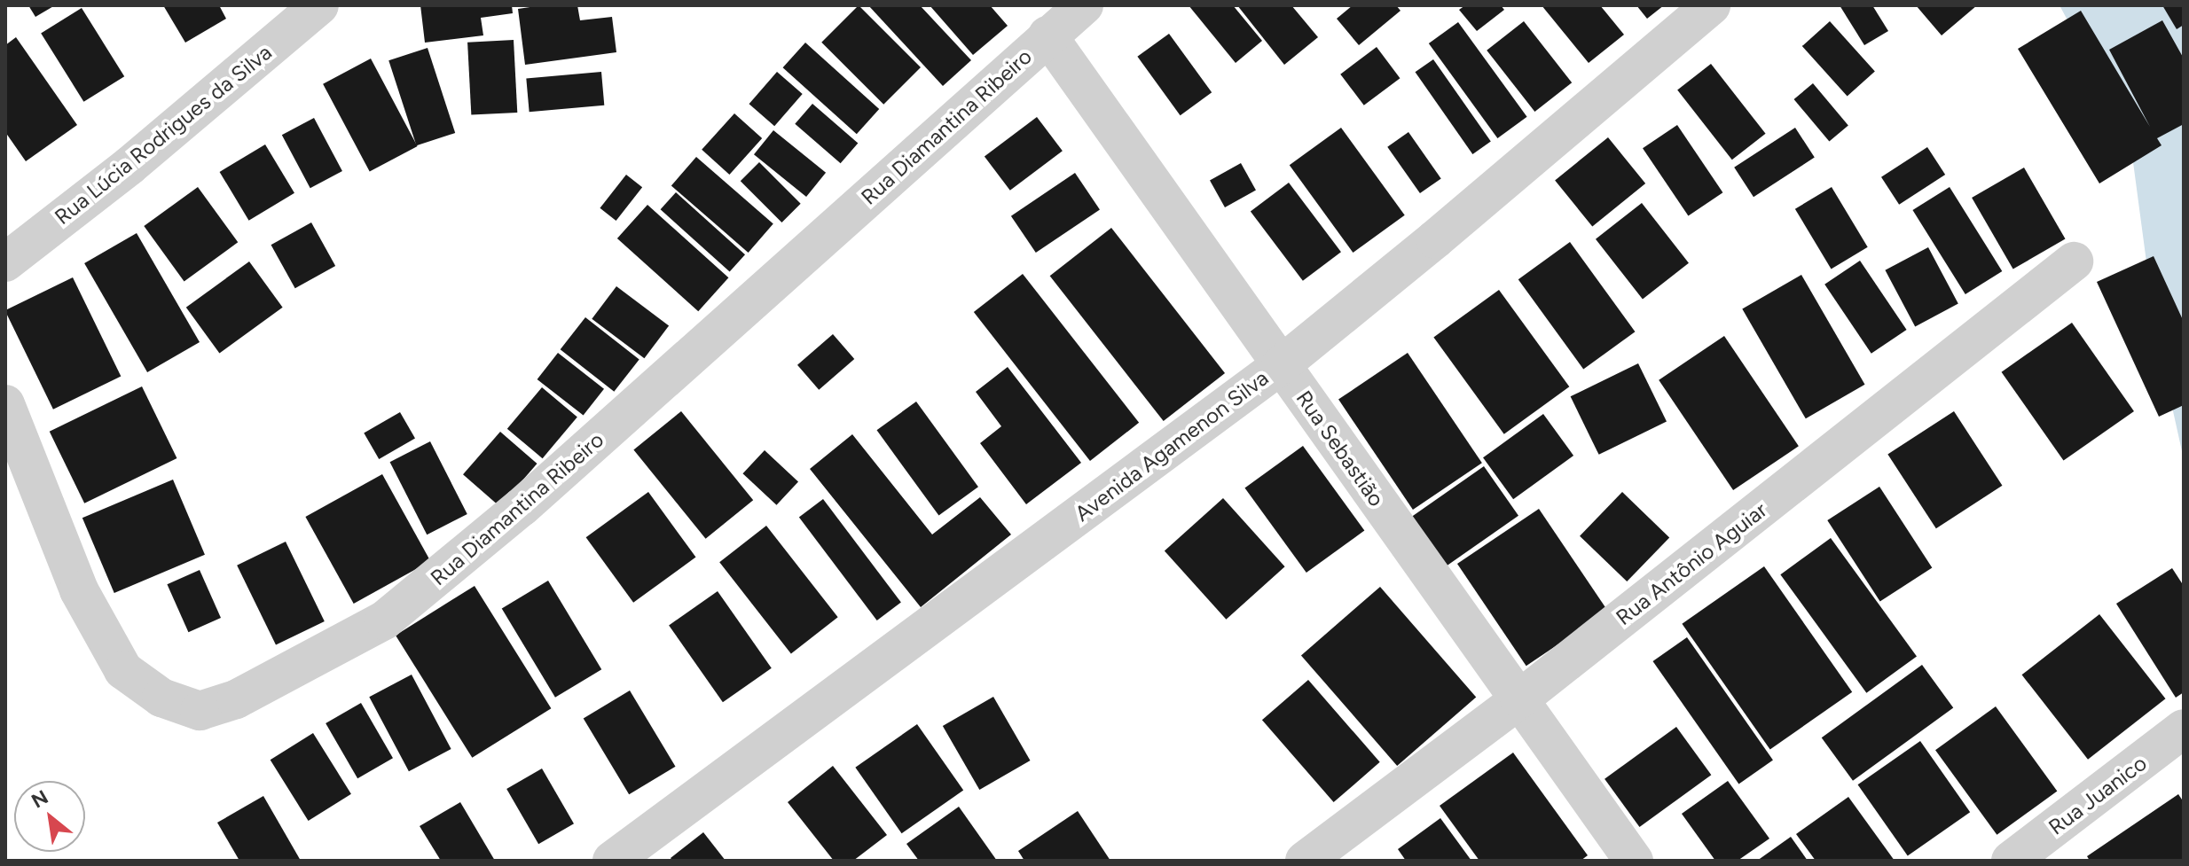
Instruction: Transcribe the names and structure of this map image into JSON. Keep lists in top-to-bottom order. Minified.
{"streets":{"street":["Rua Diamantina Ribeiro","Rua Lúcia Rodrigues da Silva","Avenida Agamenon Silva","Rua Sebastião","Rua Antônio Aguiar","Rua Juanico"]},"crossings":[["Rua Diamantina Ribeiro","Rua Sebastião"],["Avenida Agamenon Silva","Rua Sebastião"],["Rua Sebastião","Rua Antônio Aguiar"]],"north":"top left"}
